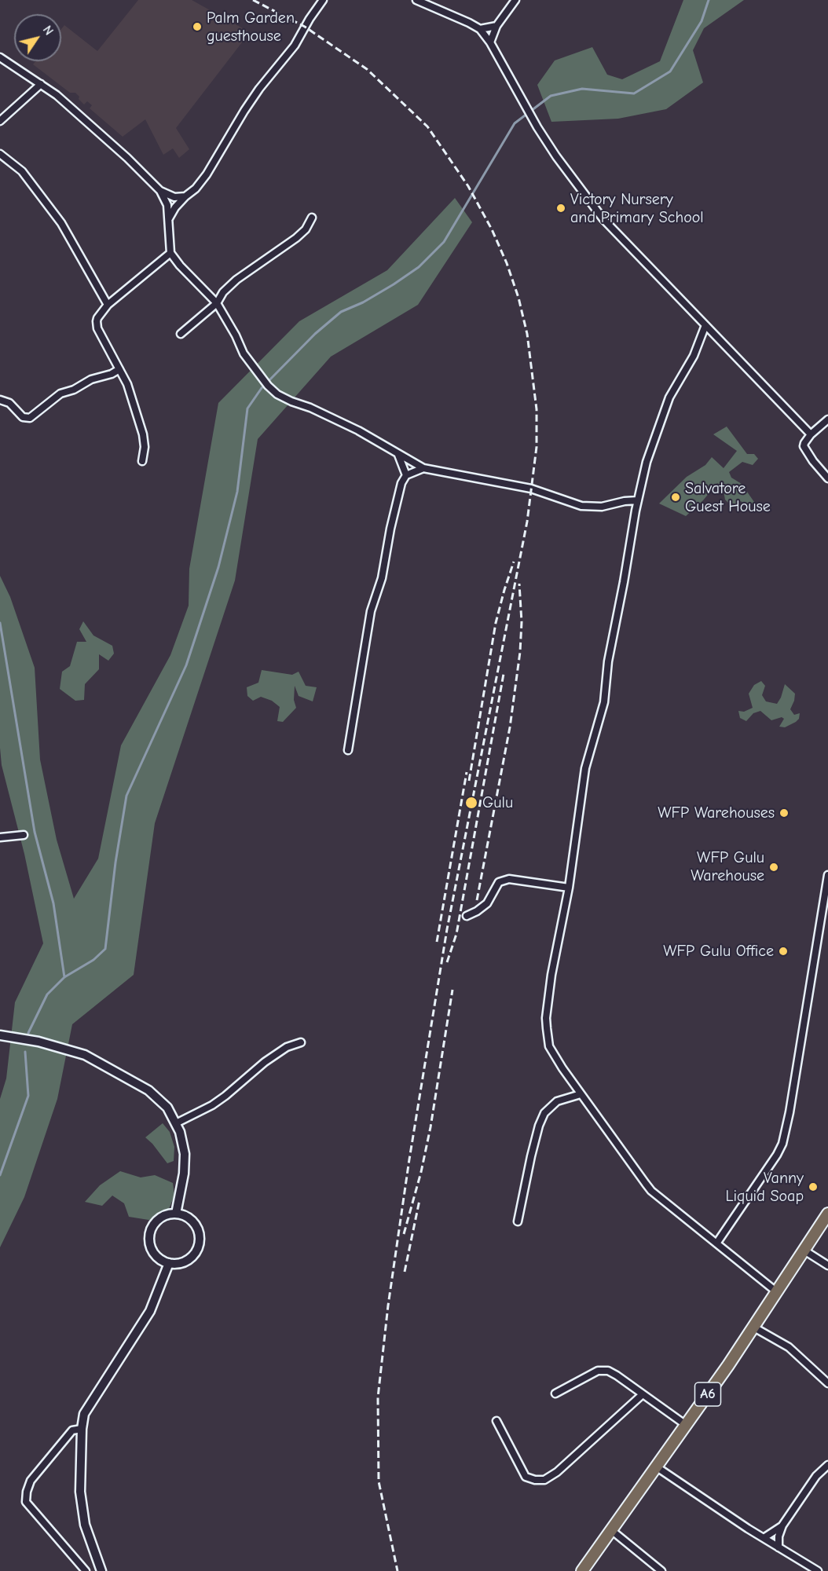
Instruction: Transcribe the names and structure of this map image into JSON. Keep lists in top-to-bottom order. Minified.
{"streets":{"main road":["A6"]},"places":["Palm Garden guesthouse","Victory Nursery and Primary School","Salvatore Guest House","Gulu","WFP Warehouses","WFP Gulu Warehouse","WFP Gulu Office","Vanny Liquid Soap"],"north":"top right"}
